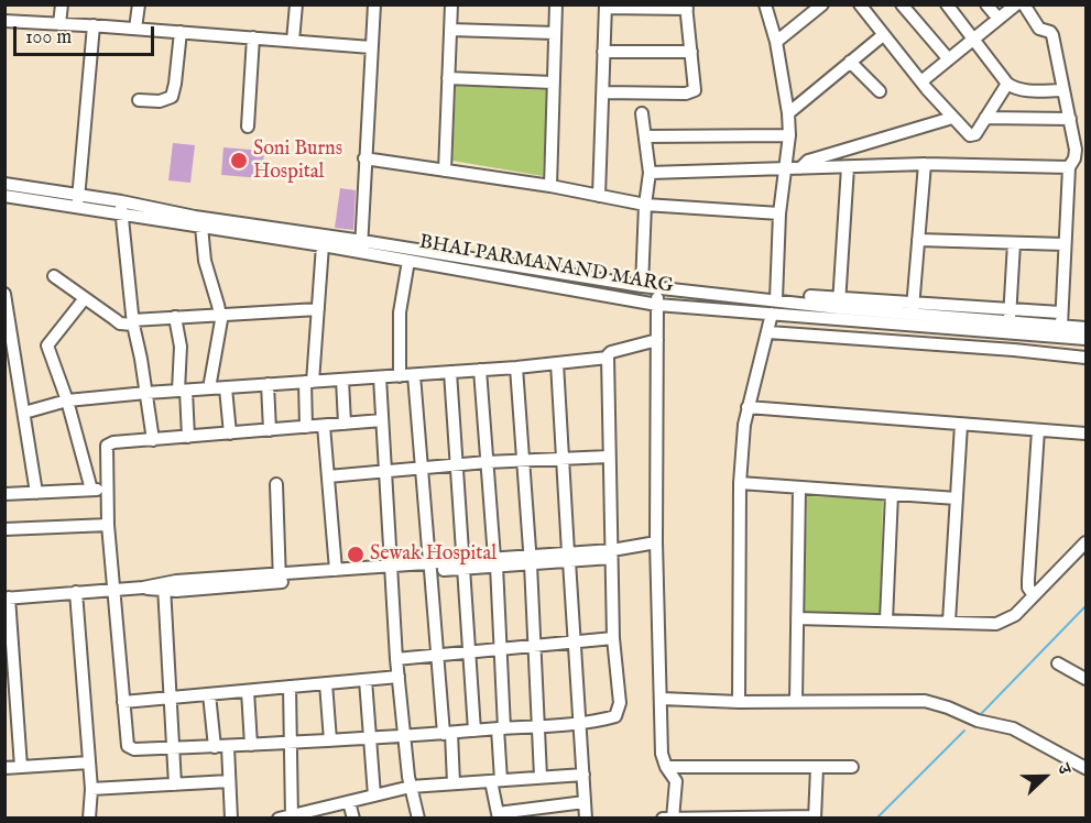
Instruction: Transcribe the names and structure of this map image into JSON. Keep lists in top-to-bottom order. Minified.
{"streets":{"street":["BHAI PARMANAND MARG"]},"places":["Soni Burns Hospital","Sewak Hospital"],"scale_bar":"100 m","north":"right"}
